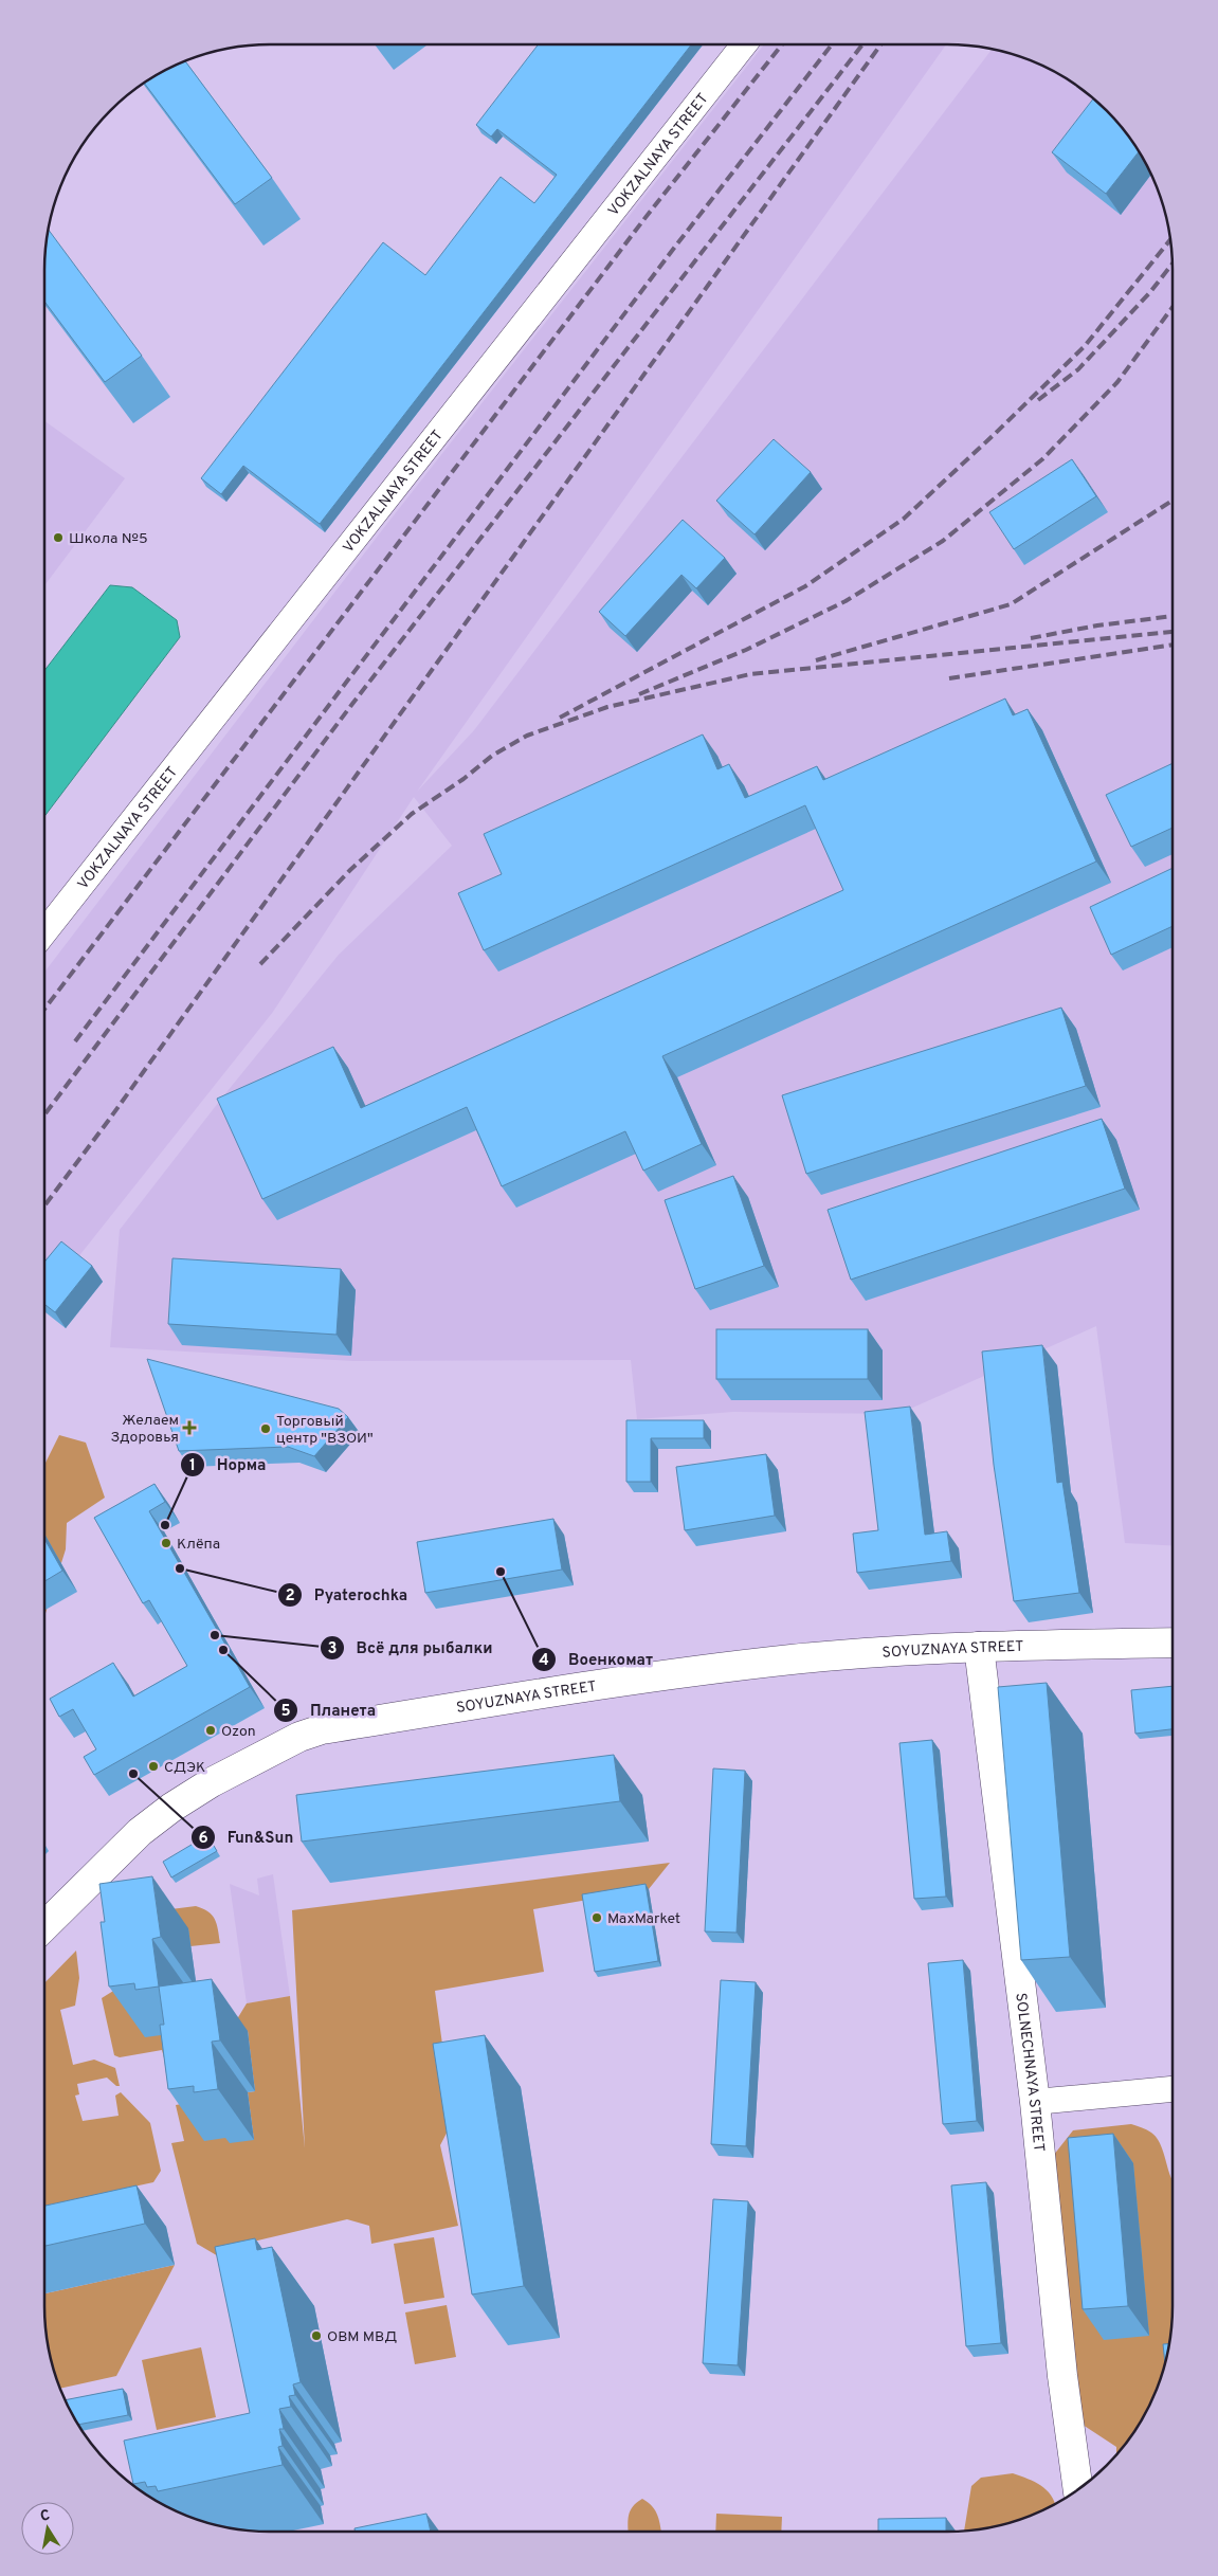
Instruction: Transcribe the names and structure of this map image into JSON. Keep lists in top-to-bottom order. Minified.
{"streets":{"street":["VOKZALNAYA STREET","SOYUZNAYA STREET","SOLNECHNAYA STREET"]},"crossings":[["SOYUZNAYA STREET","SOLNECHNAYA STREET"]],"places":{"other":["Школа №5","Торговый центр \"ВЗОИ\"","Норма","Клёпа","Pyaterochka","Военкомат","Всё для рыбалки","Планета","Ozon","СДЭК","Fun&Sun","MaxMarket","ОВМ МВД"],"health":["Желаем Здоровья"]},"north":"top"}
